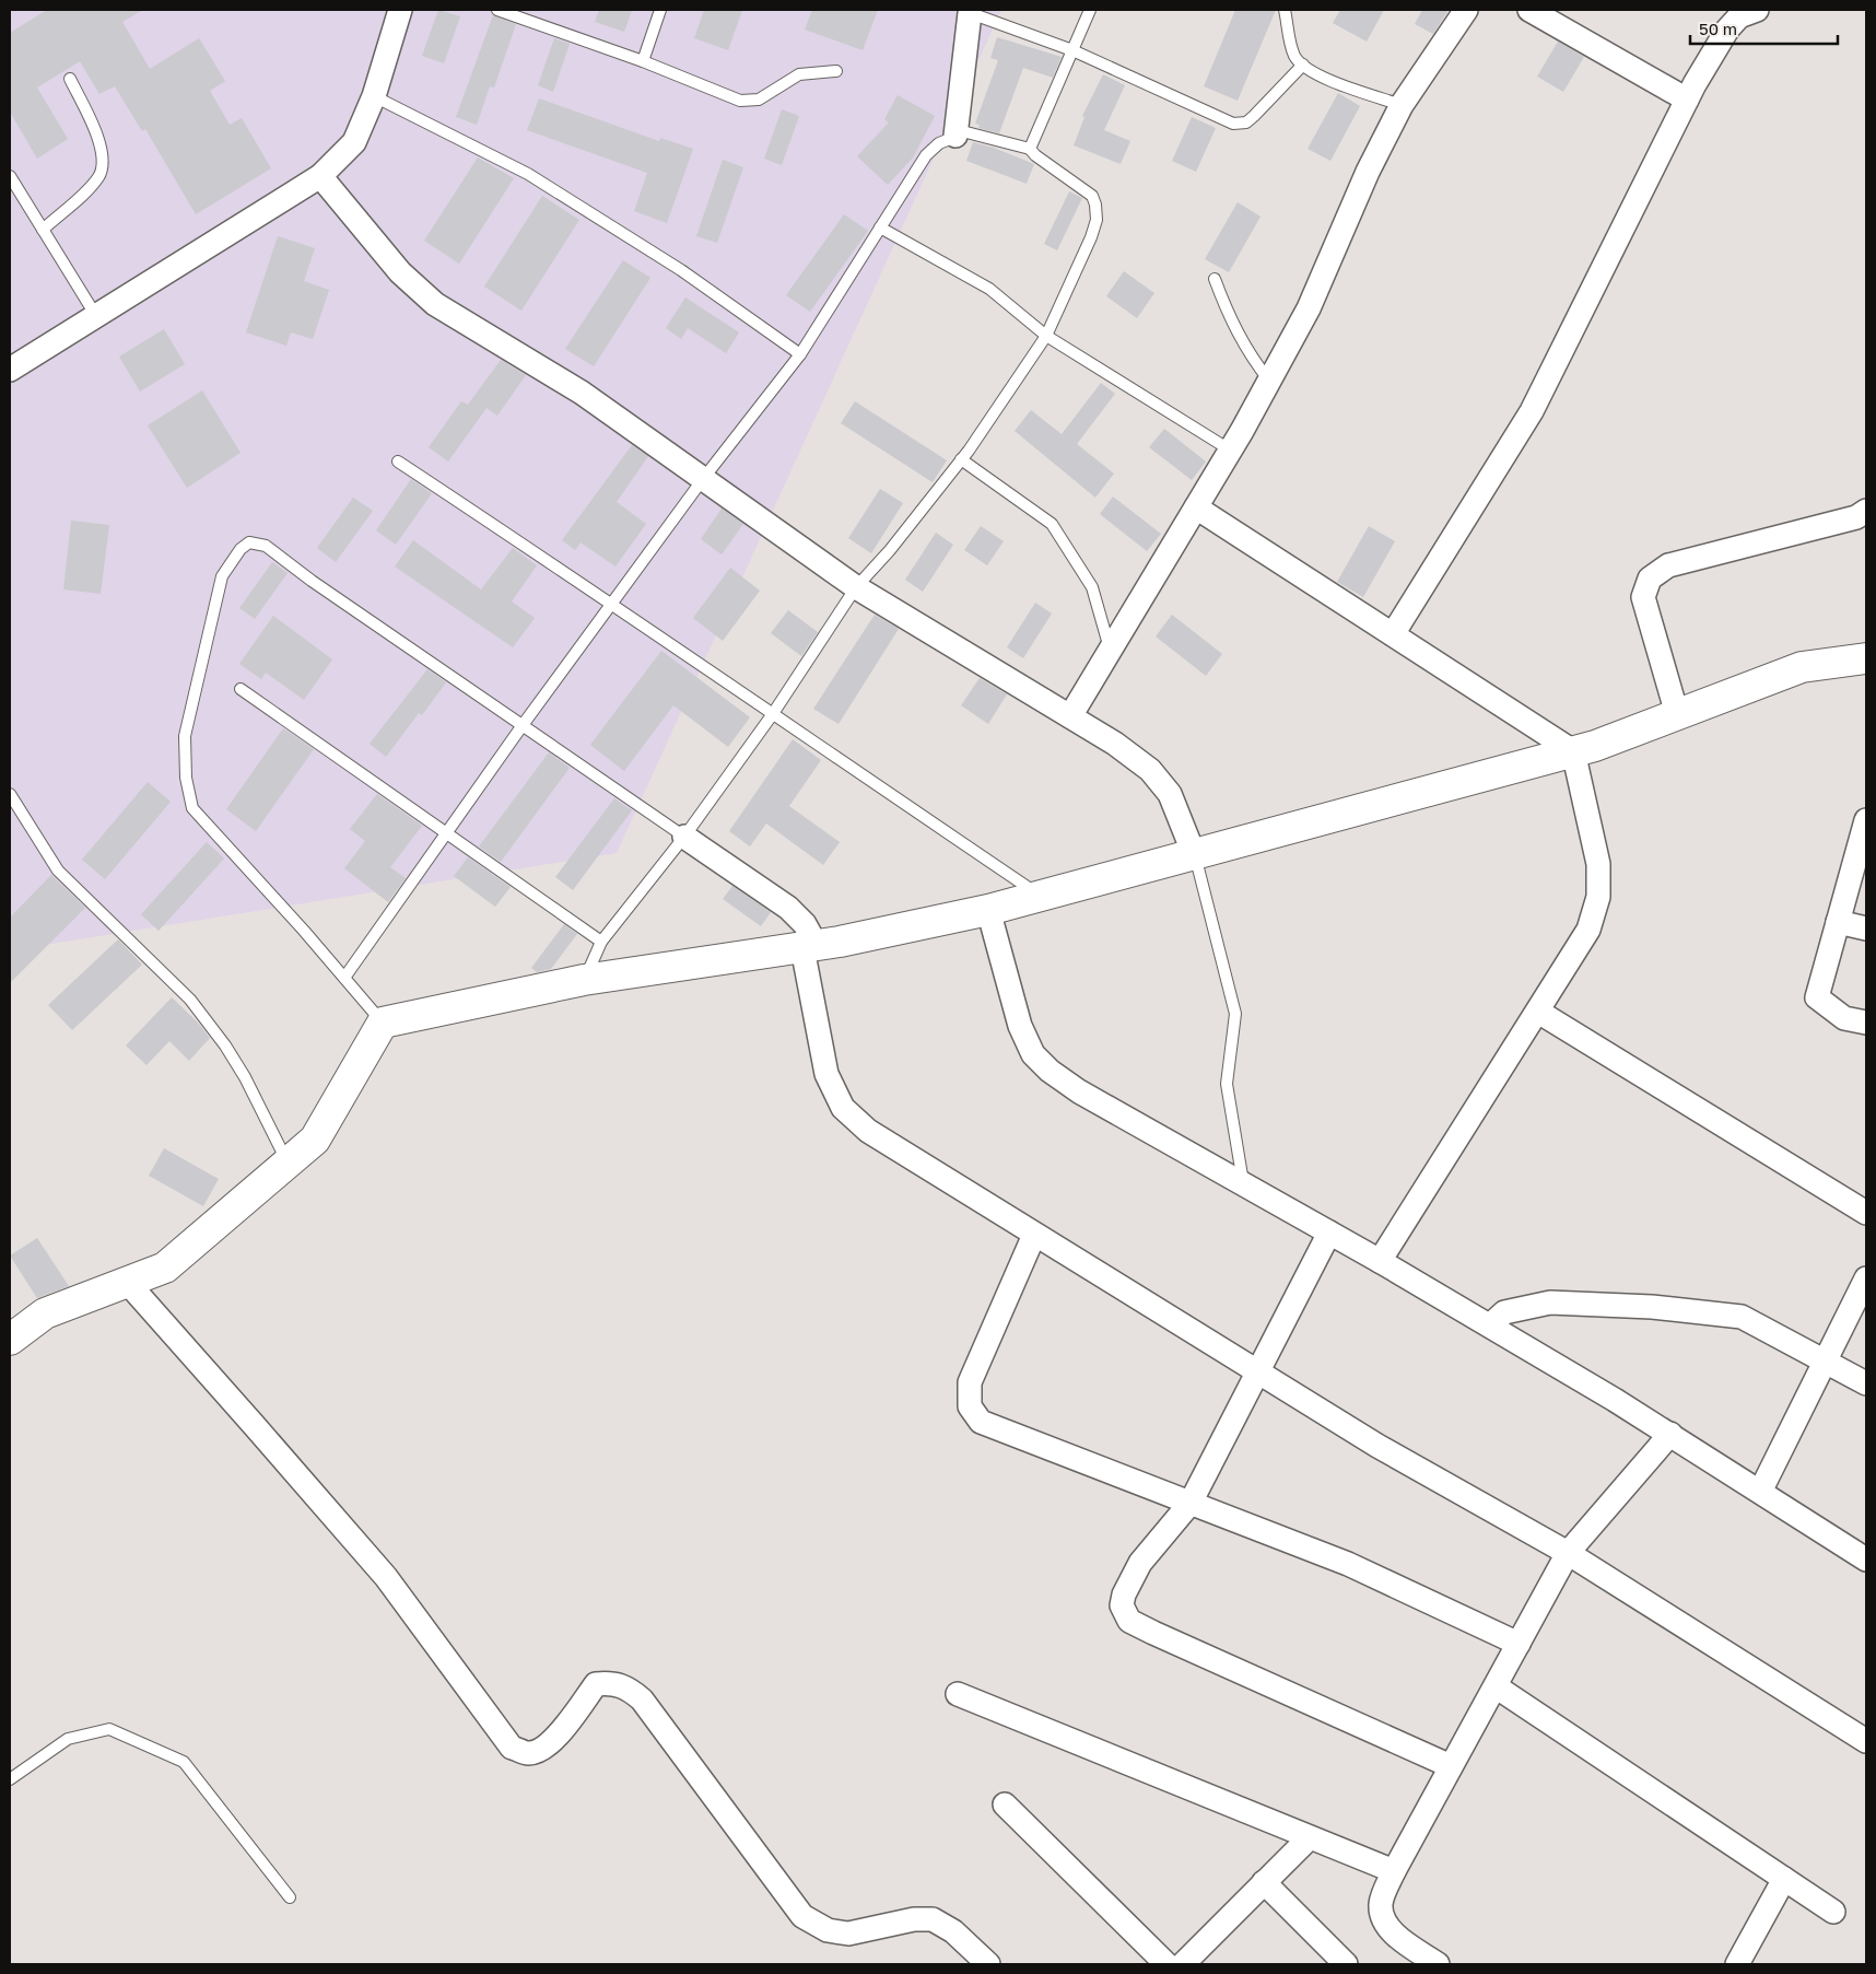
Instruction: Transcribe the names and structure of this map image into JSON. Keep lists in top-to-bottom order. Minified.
{"scale_bar":"50 m"}
